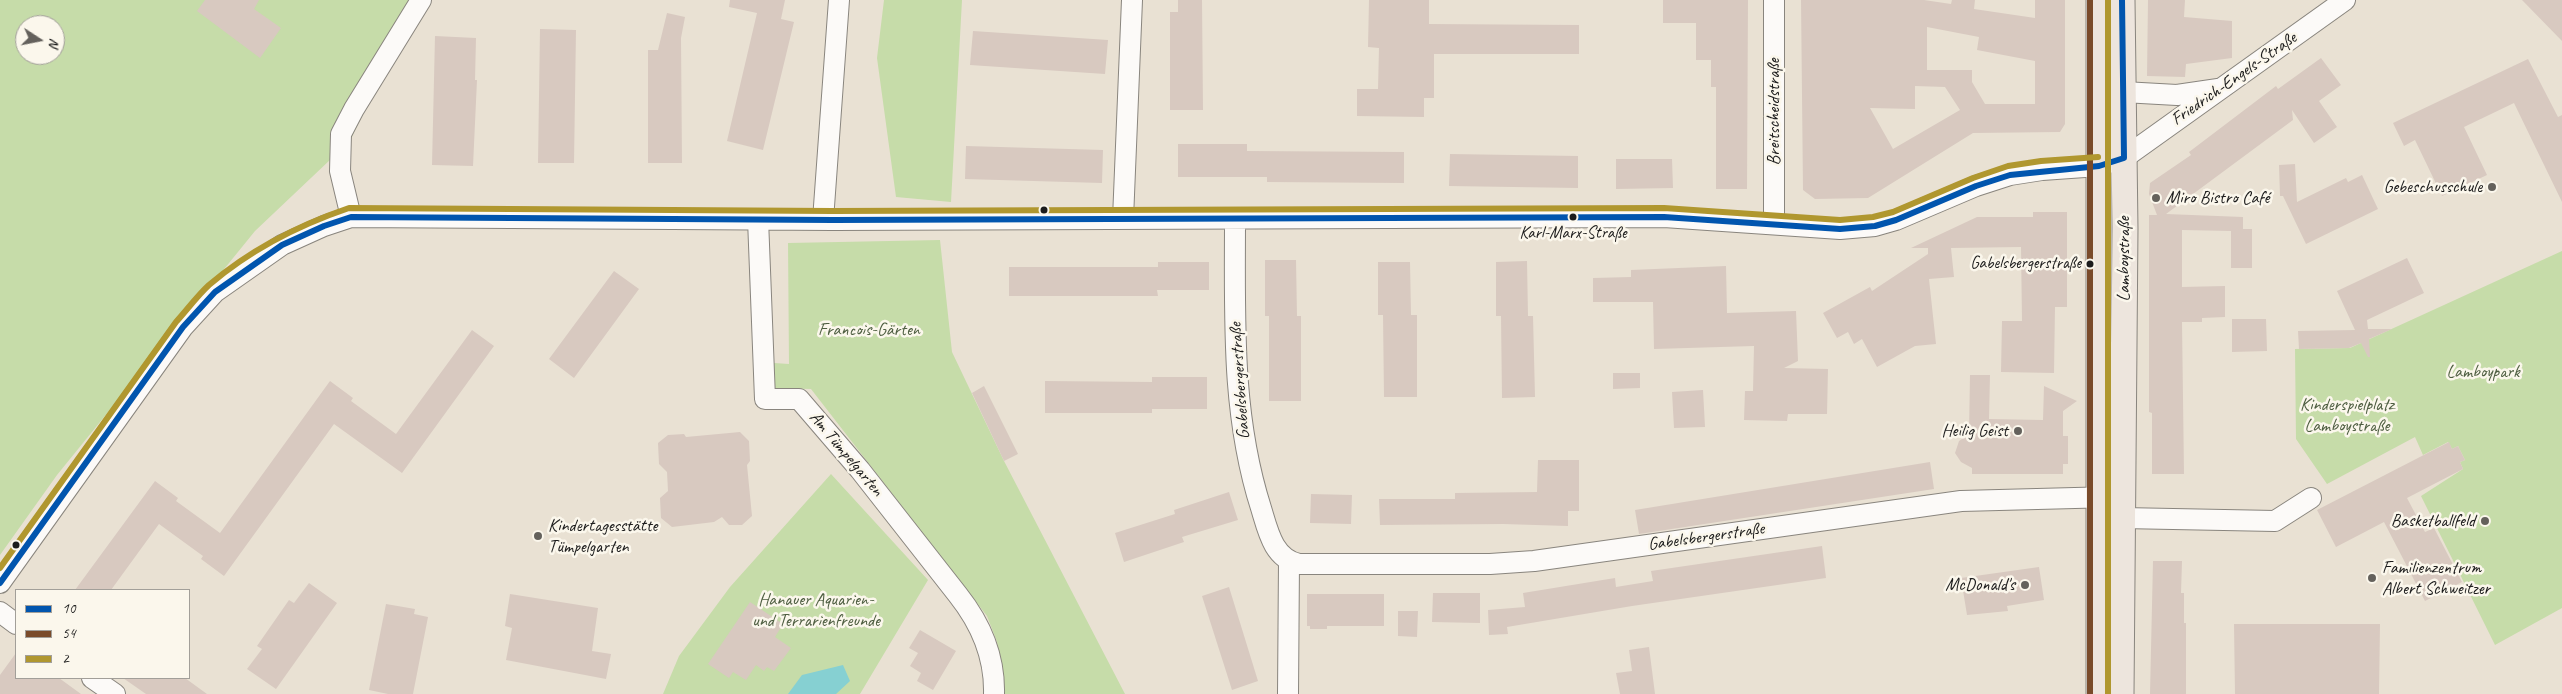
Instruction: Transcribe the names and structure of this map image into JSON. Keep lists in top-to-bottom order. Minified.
{"streets":{"main road":["Lamboystraße"],"street":["Friedrich-Engels-Straße","Breitscheidstraße","Gabelsbergerstraße","Am Tümpelgarten"]},"crossings":[["Friedrich-Engels-Straße","Lamboystraße"],["Lamboystraße","Gabelsbergerstraße"]],"parks":["Francois-Gärten","Lamboypark","Kinderspielplatz Lamboystraße","Hanauer Aquarien- und Terrarienfreunde"],"places":["Gebeschusschule","Miro Bistro Café","Karl-Marx-Straße","Gabelsbergerstraße","Heilig Geist","Basketballfeld","Kindertagesstätte Tümpelgarten","Familienzentrum Albert Schweitzer","McDonald's"],"lines":["transit line 10","transit line 54","transit line 2"],"legend":["10","54","2"],"north":"right"}
